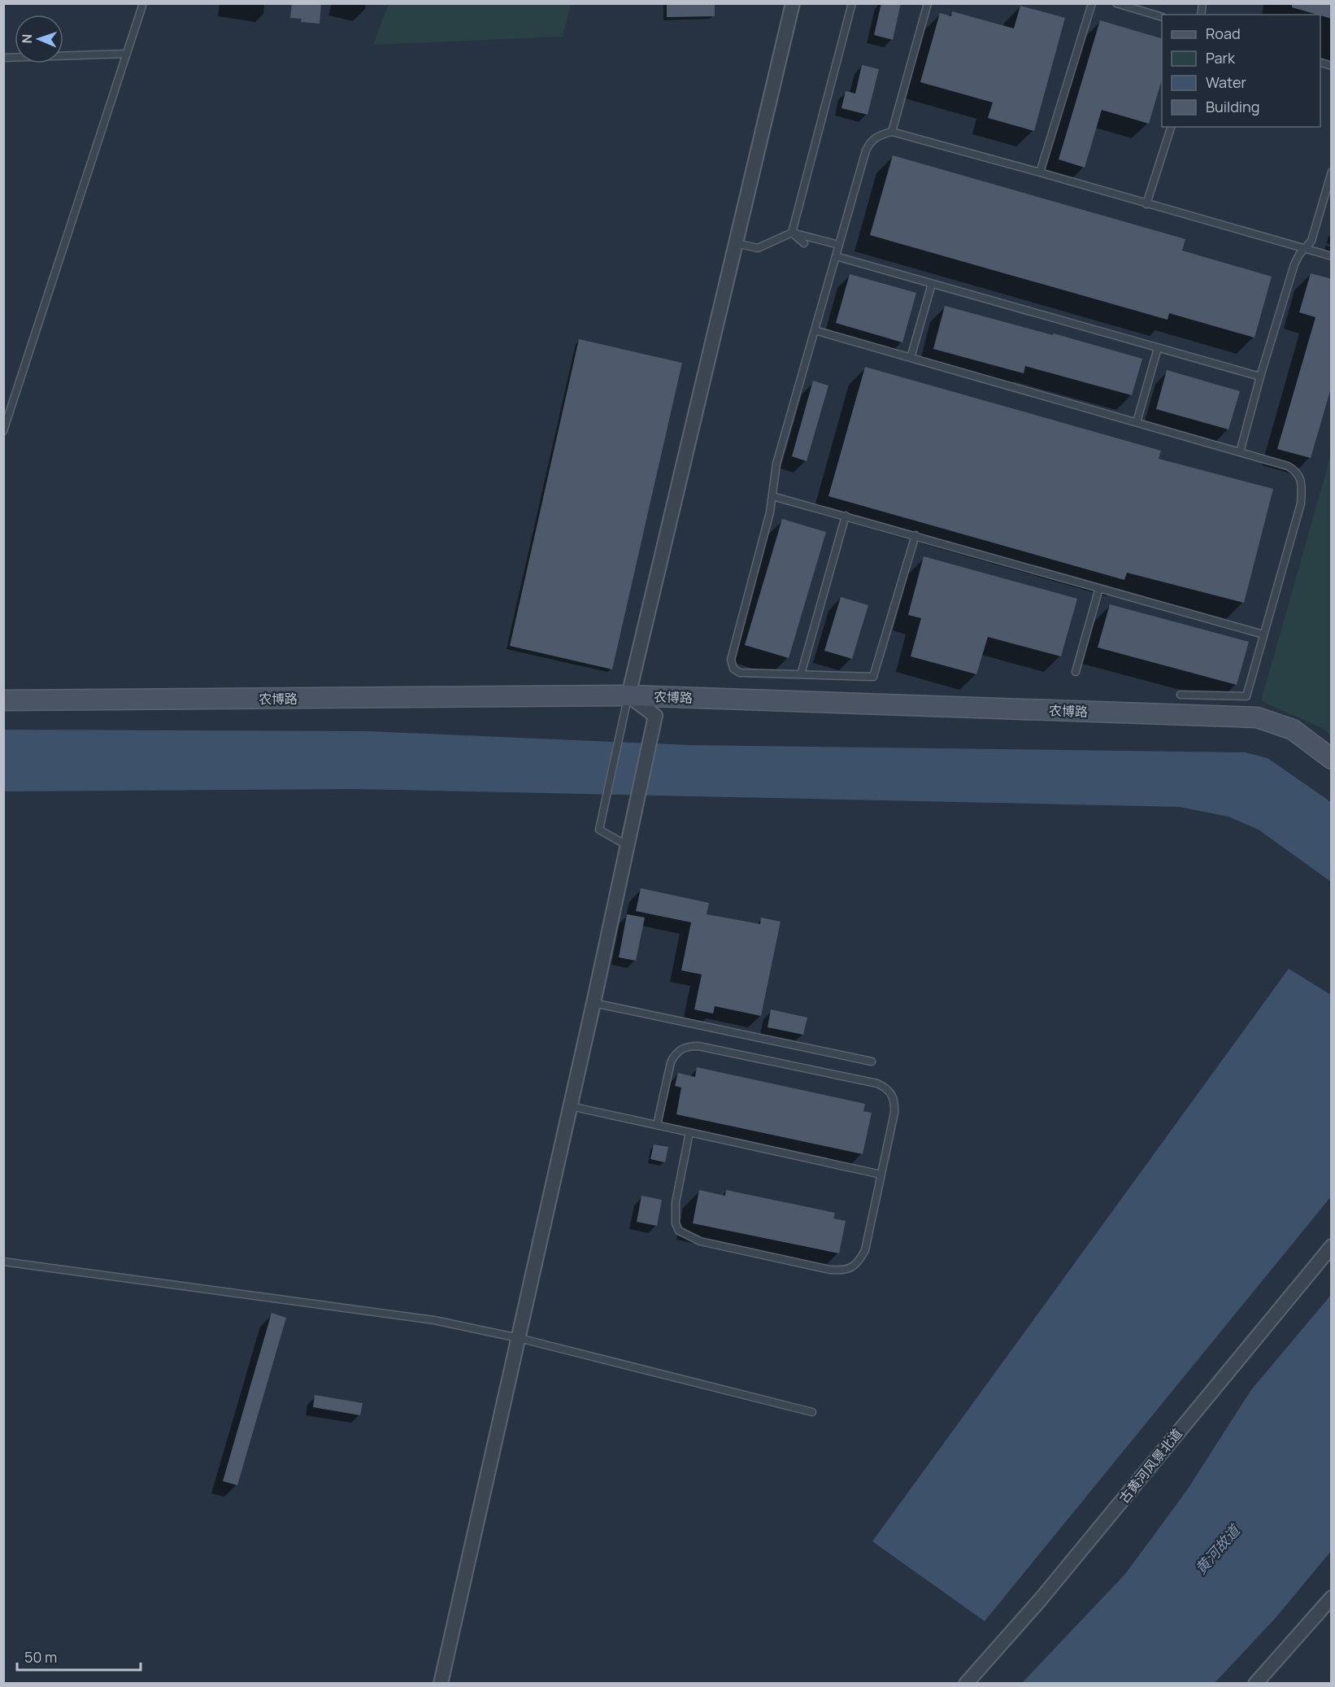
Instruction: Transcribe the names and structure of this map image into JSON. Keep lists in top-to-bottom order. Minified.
{"streets":{"street":["农博路","古黄河风景北道"]},"water":["黄河故道"],"legend":["Road","Park","Water","Building"],"scale_bar":"50 m","north":"left"}
